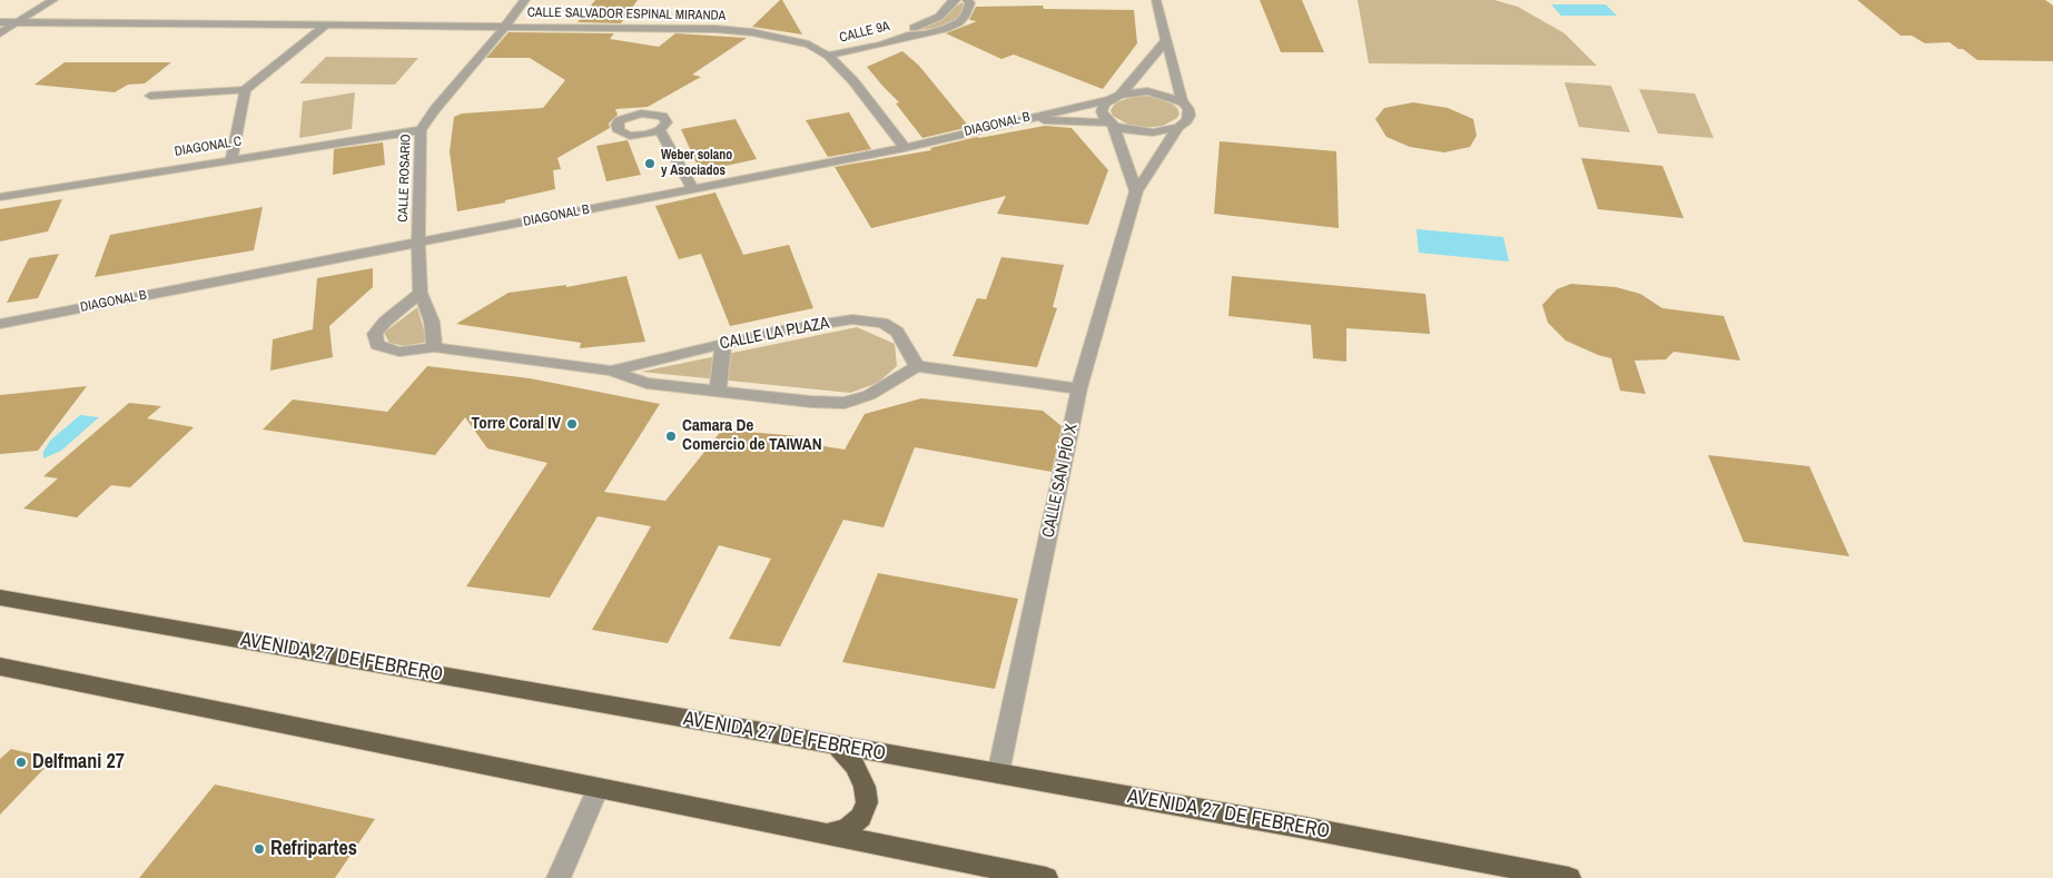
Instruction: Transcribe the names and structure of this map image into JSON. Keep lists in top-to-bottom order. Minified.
{"streets":{"highway":["AVENIDA 27 DE FEBRERO"],"street":["CALLE SALVADOR ESPINAL MIRANDA","CALLE 9A","DIAGONAL B","DIAGONAL C","CALLE ROSARIO","CALLE LA PLAZA","CALLE SAN PÍO X"]},"crossings":[["CALLE SALVADOR ESPINAL MIRANDA","CALLE 9A"],["CALLE SALVADOR ESPINAL MIRANDA","DIAGONAL B"],["CALLE SALVADOR ESPINAL MIRANDA","CALLE ROSARIO"],["DIAGONAL B","CALLE ROSARIO"],["DIAGONAL B","CALLE SAN PÍO X"],["DIAGONAL C","CALLE ROSARIO"],["CALLE ROSARIO","CALLE LA PLAZA"],["CALLE SAN PÍO X","AVENIDA 27 DE FEBRERO"]],"places":["Weber solano y Asociados","Torre Coral IV","Camara De Comercio de TAIWAN","Delfmani 27","Refripartes"]}
